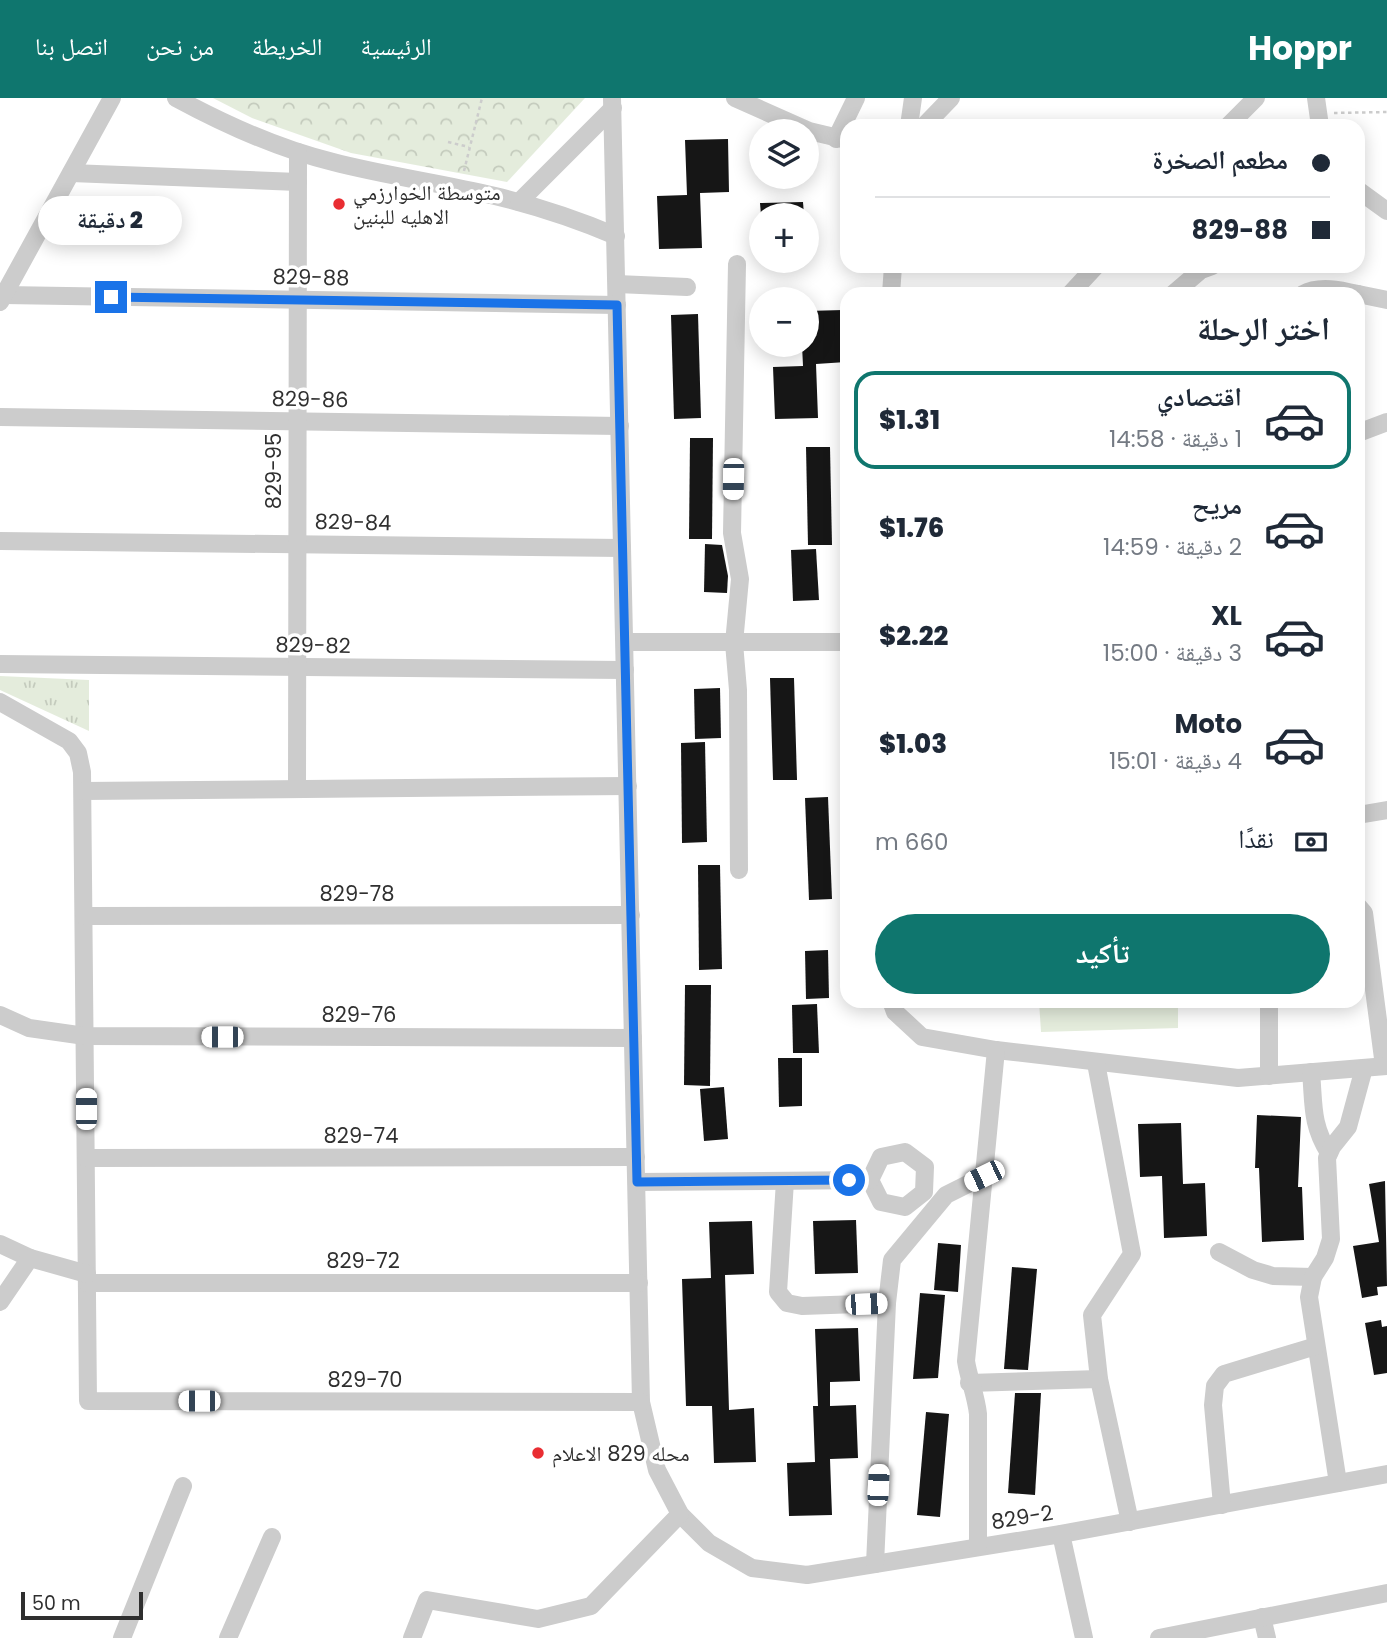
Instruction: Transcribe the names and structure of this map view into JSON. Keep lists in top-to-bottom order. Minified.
{"streets":{"street":["829-88","829-86","829-95","829-84","829-82","829-78","829-76","829-74","829-72","829-70","829-2"]},"crossings":[["829-88","829-95"],["829-88","829-2"],["829-86","829-95"],["829-86","829-2"],["829-95","829-84"],["829-95","829-82"],["829-84","829-2"],["829-82","829-2"],["829-78","829-2"],["829-76","829-2"],["829-74","829-2"],["829-72","829-70"],["829-72","829-2"],["829-70","829-2"]],"places":["متوسطة الخوارزمي الاهليه للبنين","محله 829 الاعلام"],"scale_bar":"50 m","page":{"header":"Hoppr","nav":["الرئيسية","الخريطة","من نحن","اتصل بنا"],"map_buttons":["+","−"],"banner":["مطعم الصخرة","829-88"],"bubble":"2 دقيقة","heading":"اختر الرحلة","list":[{"name":"اقتصادي","note":"1 دقيقة · 14:58","value":"$1.31"},{"name":"مريح","note":"2 دقيقة · 14:59","value":"$1.76"},{"name":"XL","note":"3 دقيقة · 15:00","value":"$2.22"},{"name":"Moto","note":"4 دقيقة · 15:01","value":"$1.03"}],"pay":["نقدًا","660 m"],"buttons":"تأكيد","scale":"50 m"}}
